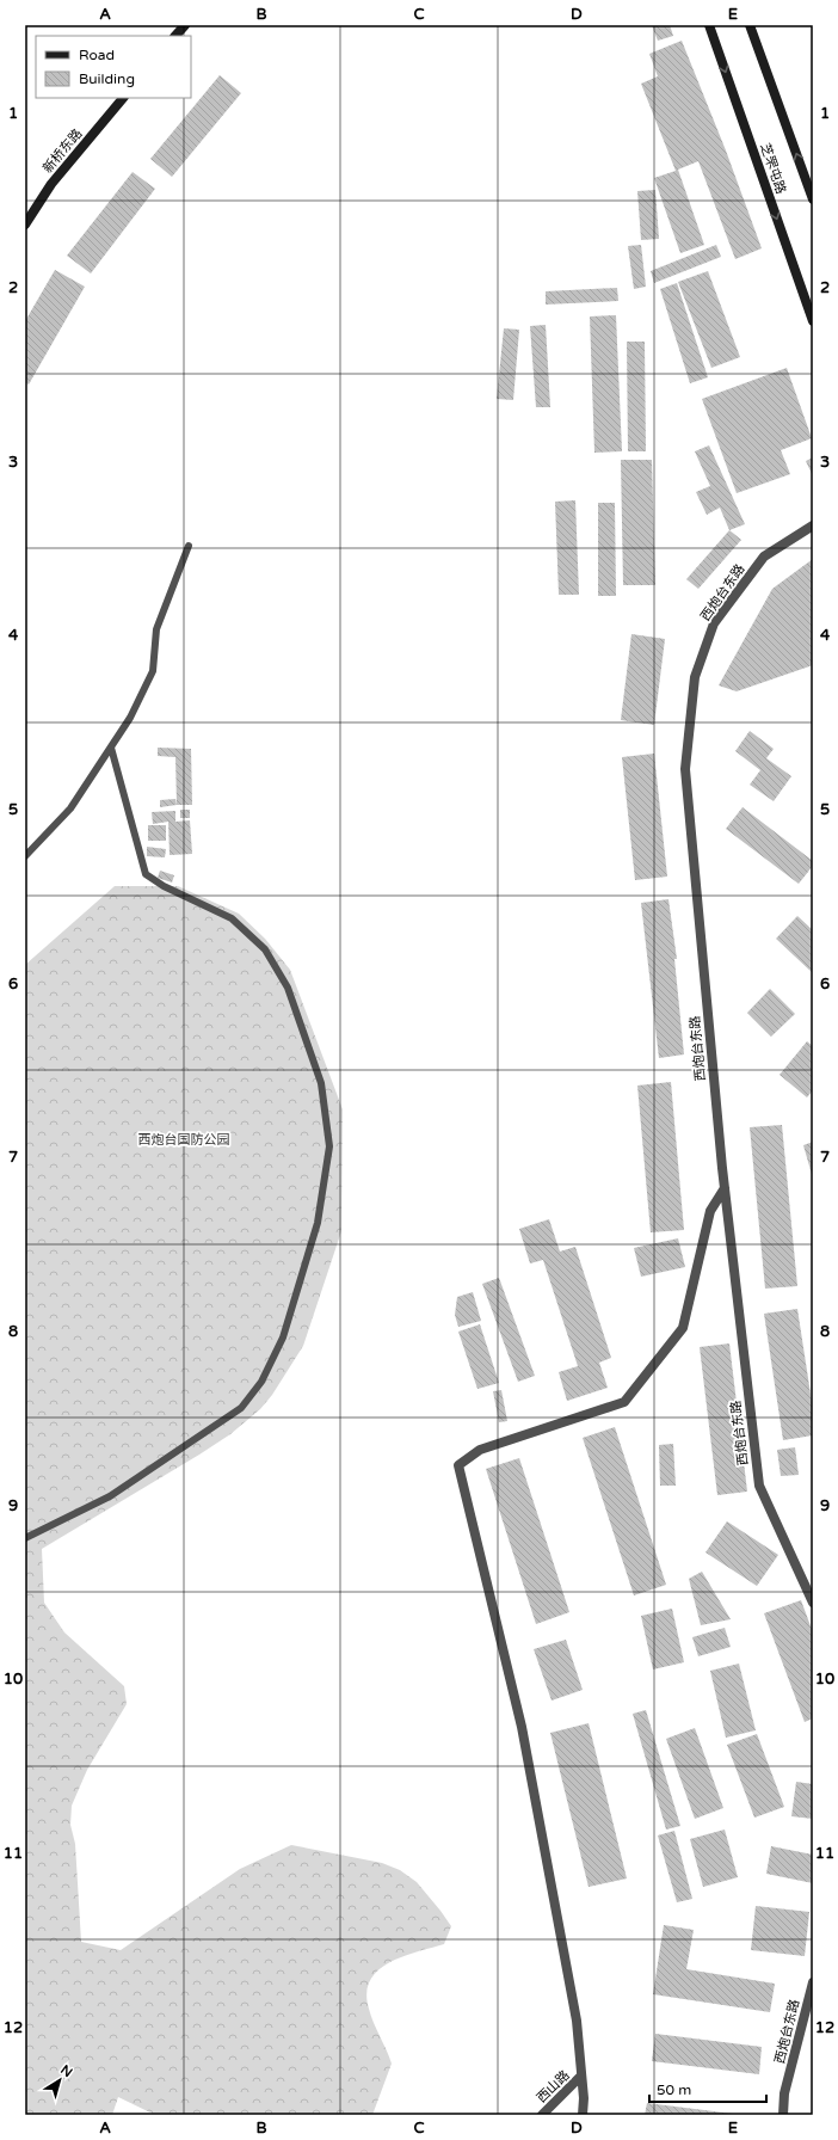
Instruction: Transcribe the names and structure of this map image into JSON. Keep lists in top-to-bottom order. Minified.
{"streets":{"main road":["新桥东路","芝罘屯路"],"street":["西炮台东路","西山路"]},"parks":["西炮台国防公园"],"legend":["Road","Building"],"scale_bar":"50 m","north":"top right","grid":{"columns":["A","B","C","D","E"],"rows":["1","2","3","4","5","6","7","8","9","10","11","12"]}}
